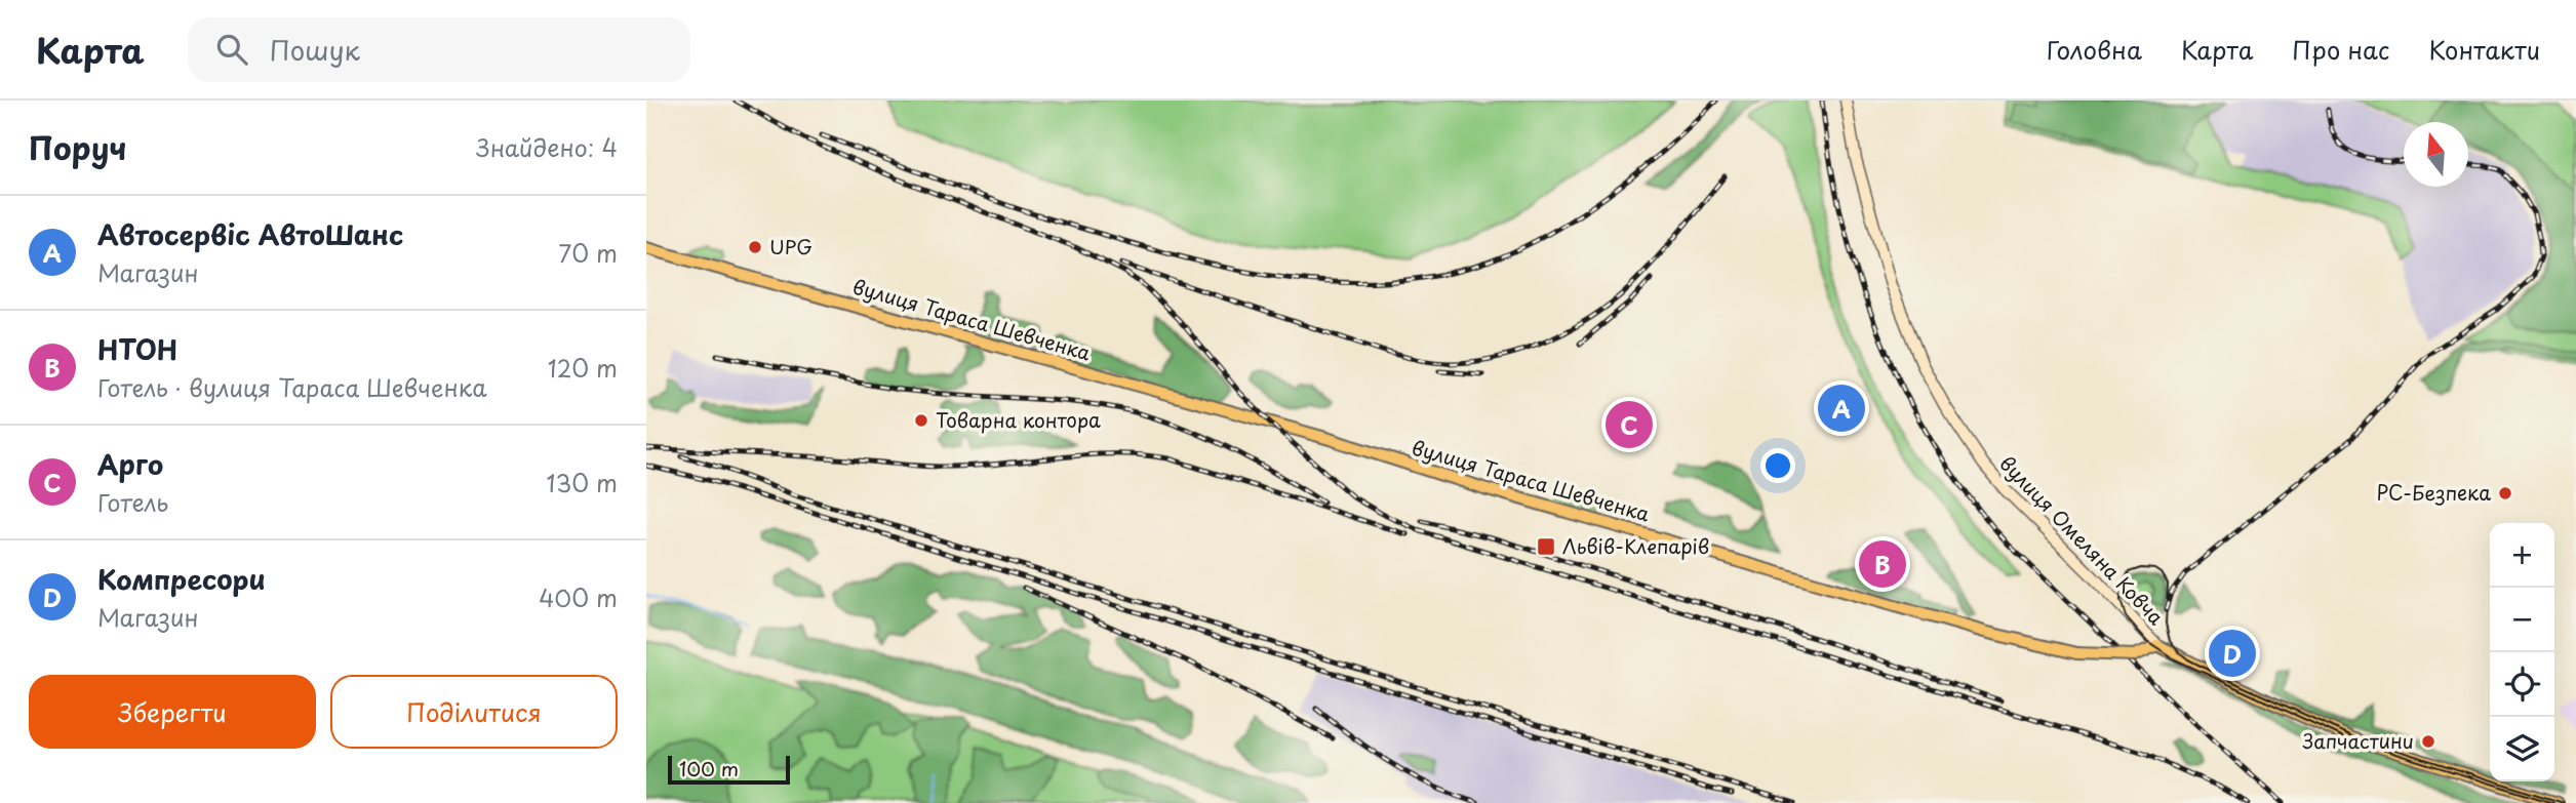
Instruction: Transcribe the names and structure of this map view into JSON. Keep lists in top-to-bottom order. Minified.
{"streets":{"main road":["вулиця Тараса Шевченка","вулиця Омеляна Ковча"]},"crossings":[["вулиця Тараса Шевченка","вулиця Омеляна Ковча"]],"places":{"other":["UPG","Товарна контора","РС-Безпека","Запчастини"],"transit":["Львів-Клепарів"]},"scale_bar":"100 m","north":"top","page":{"header":"Карта","search":"Пошук","nav":["Головна","Карта","Про нас","Контакти"],"heading":["Поруч","Знайдено: 4"],"list":[{"mark":"A","name":"Автосервіс АвтоШанс","note":"Магазин","value":"70 m"},{"mark":"B","name":"НТОН","note":"Готель · вулиця Тараса Шевченка","value":"120 m"},{"mark":"C","name":"Арго","note":"Готель","value":"130 m"},{"mark":"D","name":"Компресори","note":"Магазин","value":"400 m"}],"pins":["A","C","B","D"],"map_buttons":["+","−"],"buttons":["Зберегти","Поділитися"],"scale":"100 m"}}
